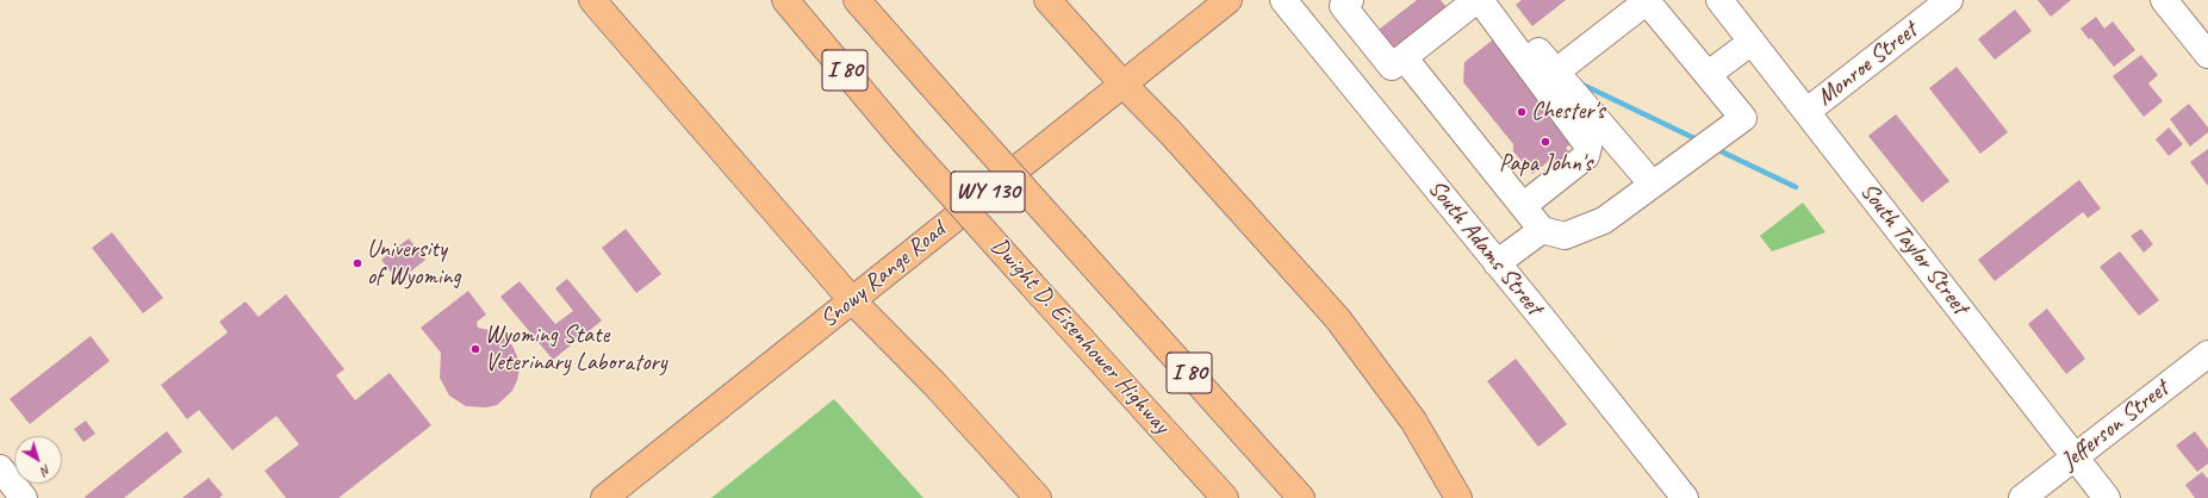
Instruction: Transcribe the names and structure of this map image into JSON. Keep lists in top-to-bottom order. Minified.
{"streets":{"main road":["I 80","WY 130","Snowy Range Road","Dwight D. Eisenhower Highway"],"street":["Monroe Street","South Adams Street","South Taylor Street","Jefferson Street"]},"crossings":[["Monroe Street","South Taylor Street"],["South Taylor Street","Jefferson Street"]],"places":["Chester's","Papa John's","University of Wyoming","Wyoming State Veterinary Laboratory"],"north":"bottom right"}
